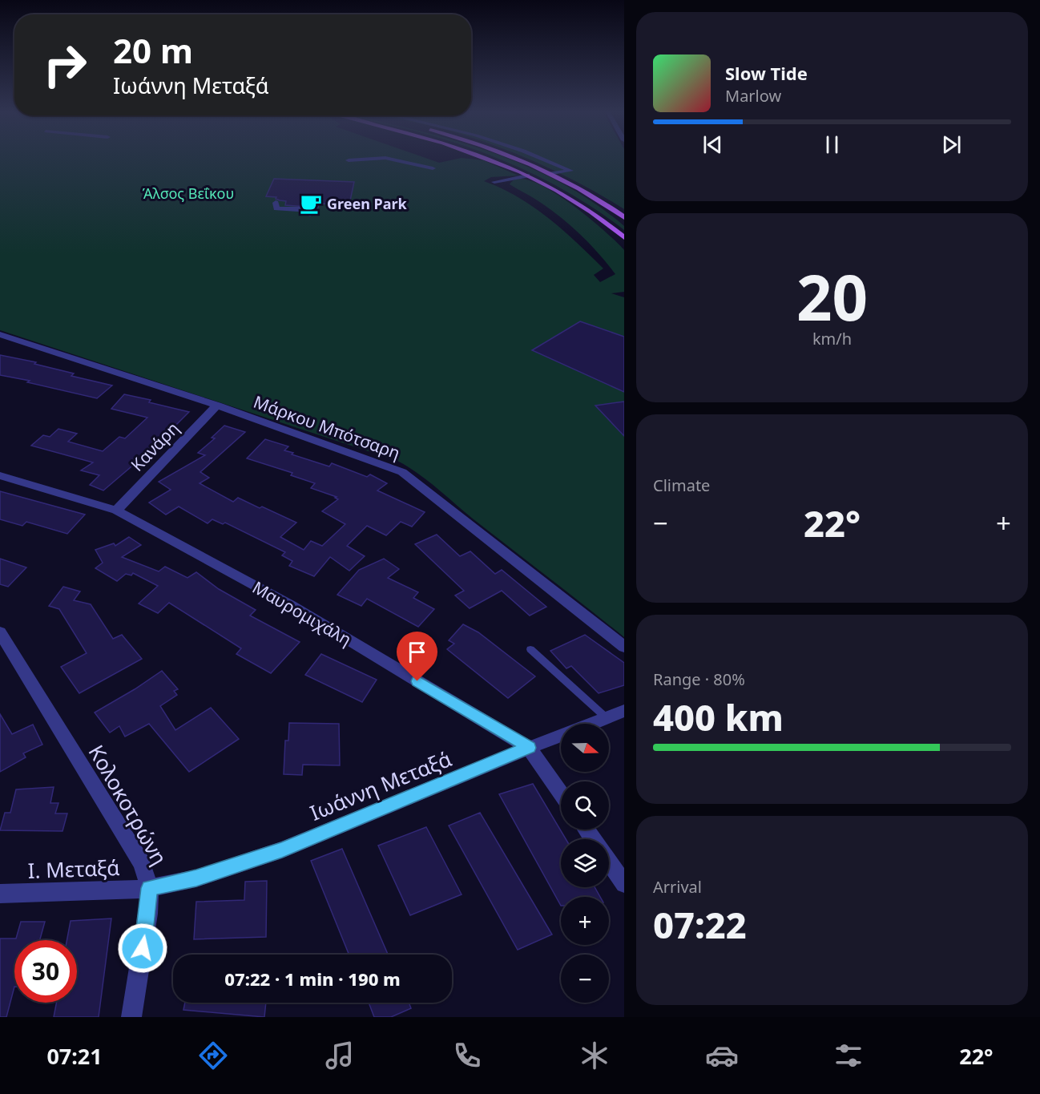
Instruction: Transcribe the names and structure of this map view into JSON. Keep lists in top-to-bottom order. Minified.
{"streets":{"street":["Μάρκου Μπότσαρη","Κανάρη","Μαυρομιχάλη","Ιωάννη Μεταξά","Κολοκοτρώνη","Ι. Μεταξά"]},"crossings":[["Μάρκου Μπότσαρη","Κανάρη"],["Κανάρη","Μαυρομιχάλη"],["Μαυρομιχάλη","Ιωάννη Μεταξά"],["Ιωάννη Μεταξά","Κολοκοτρώνη"],["Ιωάννη Μεταξά","Ι. Μεταξά"],["Κολοκοτρώνη","Ι. Μεταξά"]],"parks":["Άλσος Βεΐκου"],"places":{"cafe":["Green Park"]},"north":"right","page":{"turn":["20 m","Ιωάννη Μεταξά"],"song":["Slow Tide","Marlow"],"tile":[["20","km/h"],"Climate",["Range · 80%","400 km"],["Arrival","07:22"]],"heat":["−","22°","+"],"map_buttons":["+","−"],"limit":"30","trip":"07:22 · 1 min · 190 m","tabs":["07:21","22°"]}}
